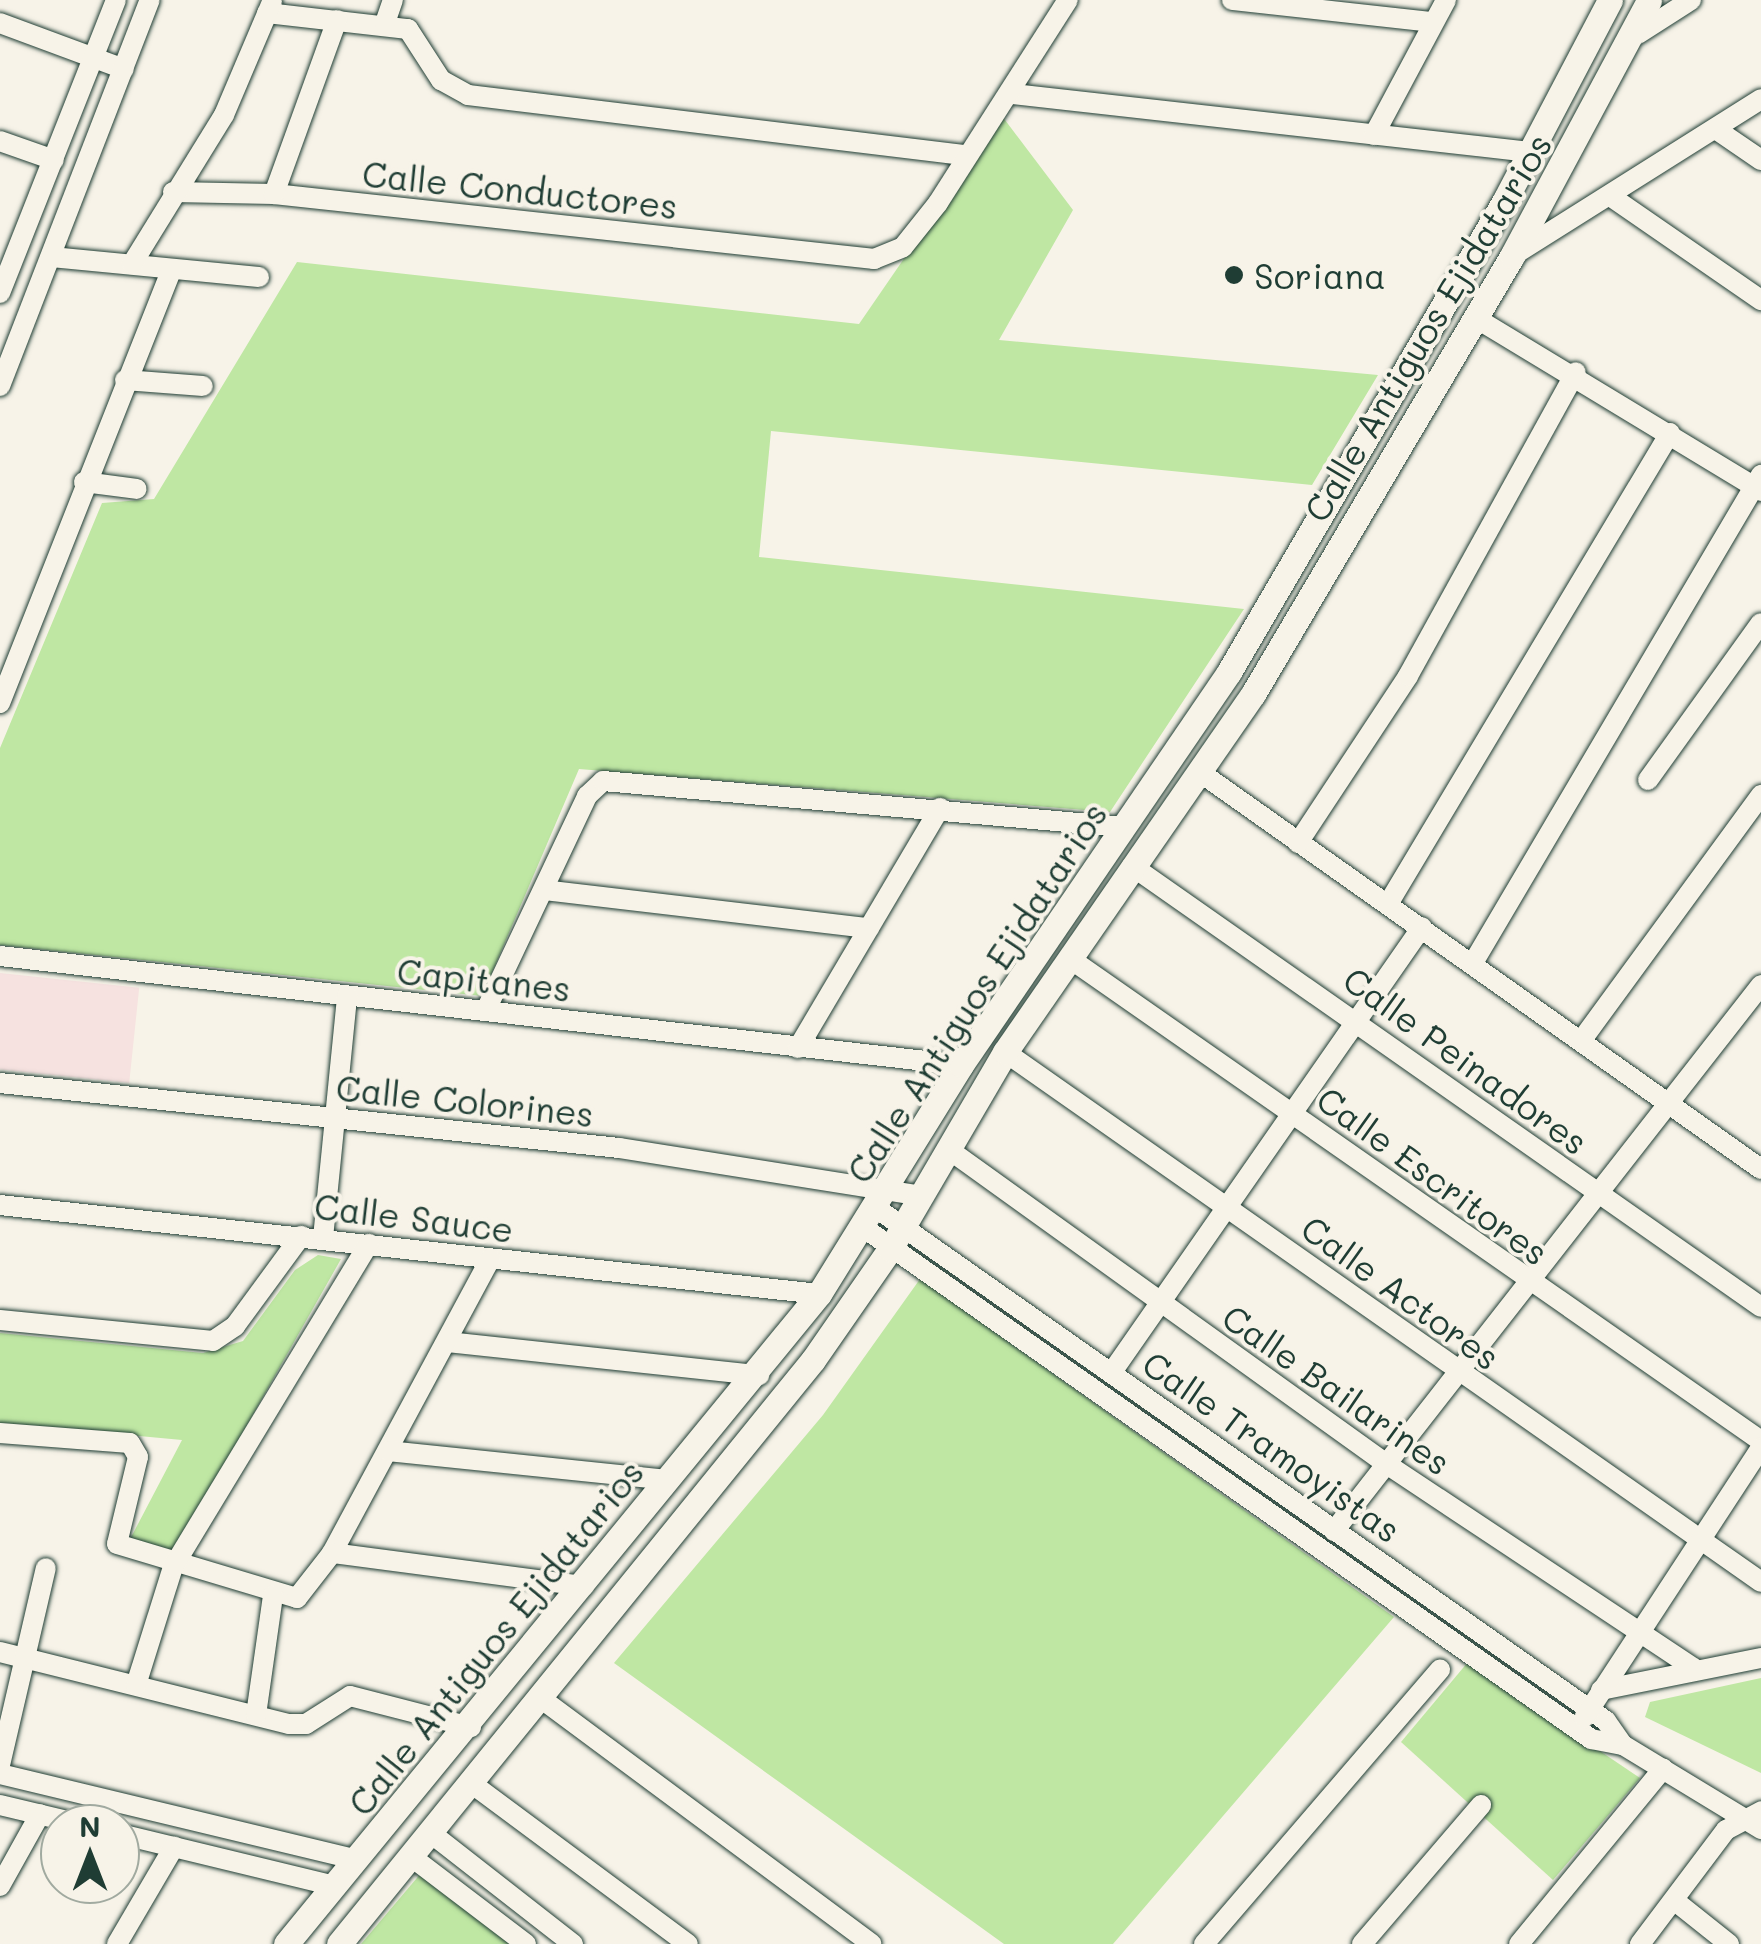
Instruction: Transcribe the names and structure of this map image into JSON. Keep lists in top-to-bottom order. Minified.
{"streets":{"street":["Calle Conductores","Calle Antiguos Ejidatarios","Capitanes","Calle Peinadores","Calle Colorines","Calle Escritores","Calle Sauce","Calle Actores","Calle Bailarines","Calle Tramoyistas"]},"crossings":[["Calle Antiguos Ejidatarios","Capitanes"],["Calle Antiguos Ejidatarios","Calle Peinadores"],["Calle Antiguos Ejidatarios","Calle Colorines"],["Calle Antiguos Ejidatarios","Calle Escritores"],["Calle Antiguos Ejidatarios","Calle Sauce"],["Calle Antiguos Ejidatarios","Calle Actores"],["Calle Antiguos Ejidatarios","Calle Bailarines"],["Calle Antiguos Ejidatarios","Calle Tramoyistas"]],"places":["Soriana"],"north":"top"}
